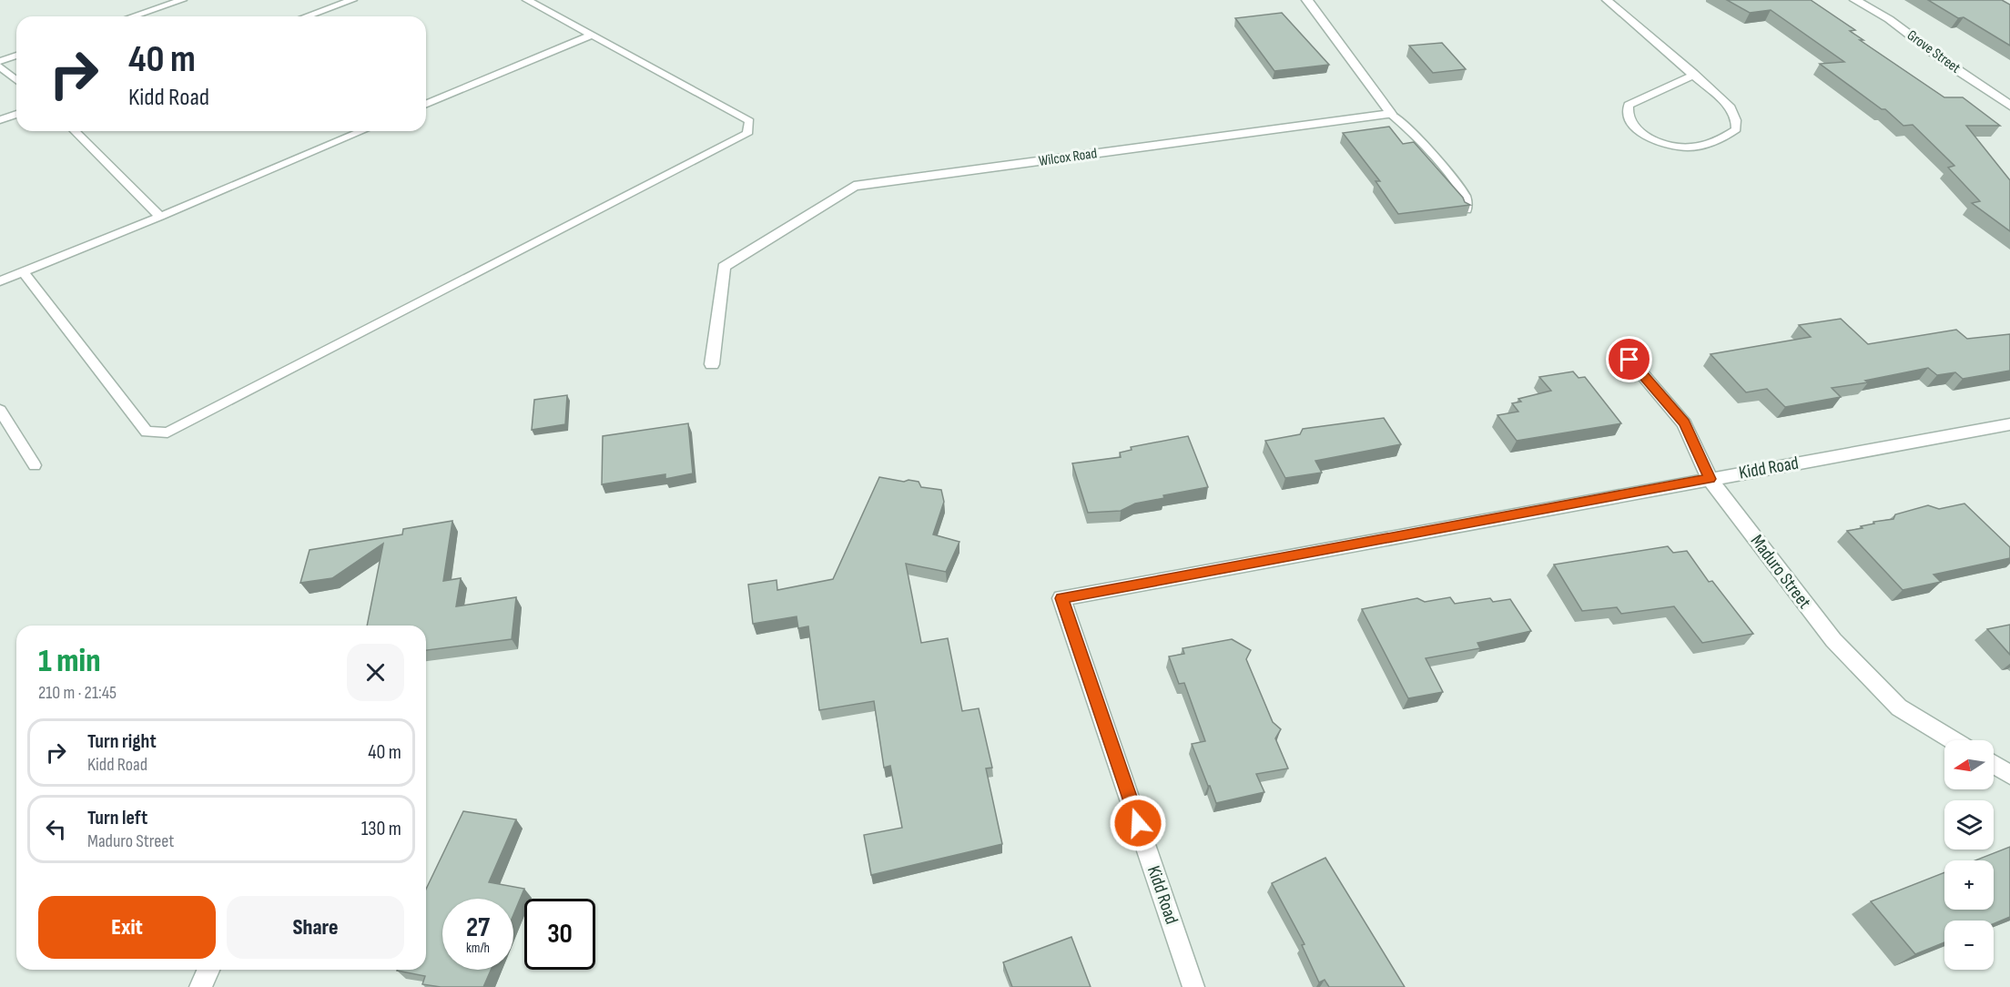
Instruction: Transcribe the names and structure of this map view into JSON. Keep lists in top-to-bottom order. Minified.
{"streets":{"street":["Grove Street","Wilcox Road","Kidd Road","Maduro Street"]},"crossings":[["Kidd Road","Maduro Street"]],"north":"left","page":{"turn":["40 m","Kidd Road"],"heading":["1 min","210 m · 21:45"],"list":[{"name":"Turn right","note":"Kidd Road","value":"40 m"},{"name":"Turn left","note":"Maduro Street","value":"130 m"}],"map_buttons":["+","−"],"buttons":["Exit","Share"],"speed":"27 km/h","limit":"30"}}
